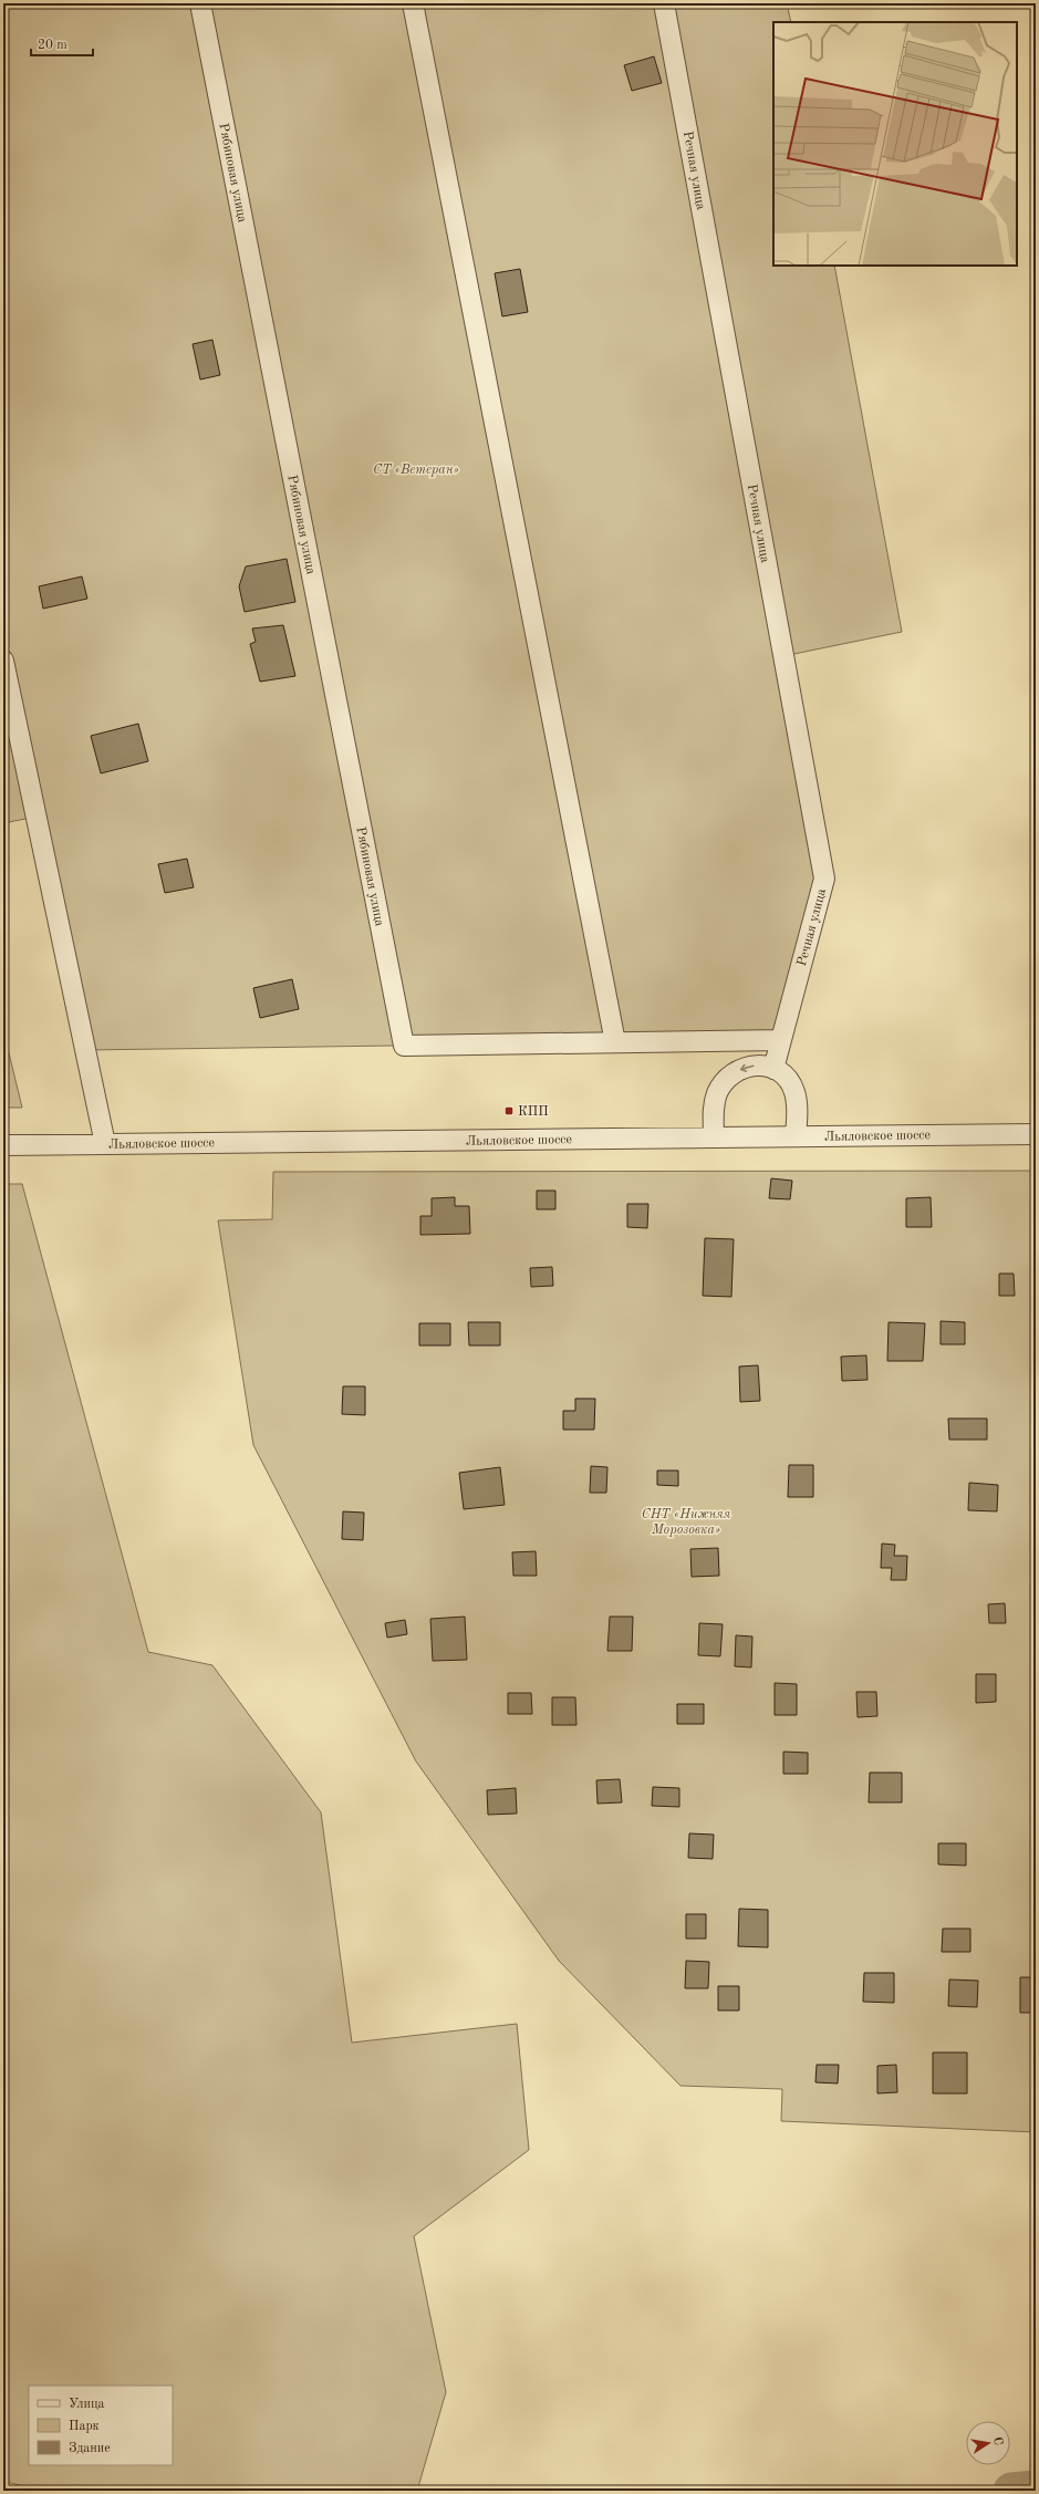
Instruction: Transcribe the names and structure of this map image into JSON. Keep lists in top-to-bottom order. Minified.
{"streets":{"street":["Речная улица","Рябиновая улица","Льяловское шоссе"]},"crossings":[["Речная улица","Льяловское шоссе"]],"parks":["СТ «Ветеран»","СНТ «Нижняя Морозовка»"],"places":{"transit":["КПП"]},"legend":["Улица","Парк","Здание"],"scale_bar":"20 m","north":"right"}
